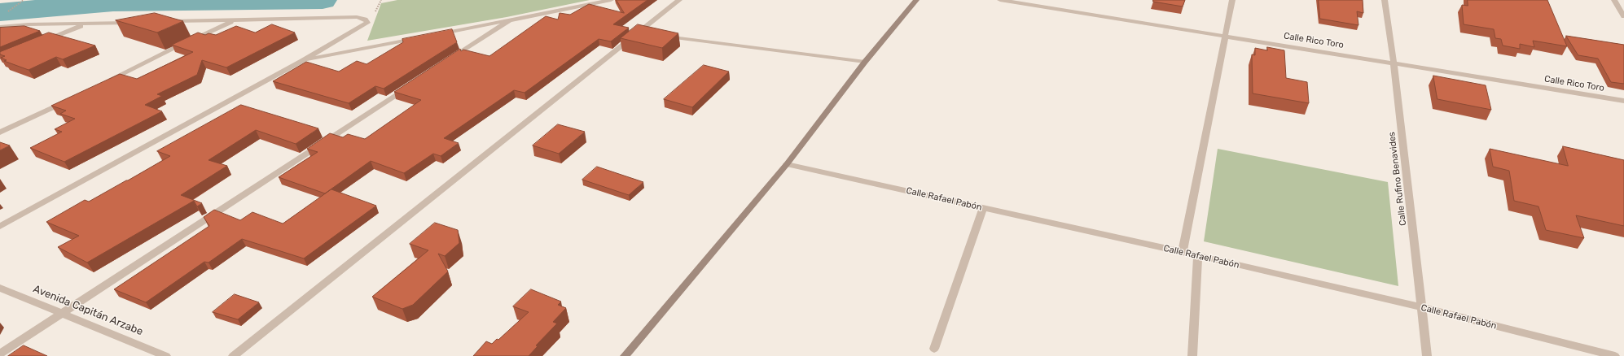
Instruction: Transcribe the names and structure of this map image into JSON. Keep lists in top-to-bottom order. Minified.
{"streets":{"street":["Calle Rico Toro","Calle Rufino Benavides","Calle Rafael Pabón","Avenida Capitán Arzabe"]},"crossings":[["Calle Rico Toro","Calle Rufino Benavides"],["Calle Rufino Benavides","Calle Rafael Pabón"]]}
